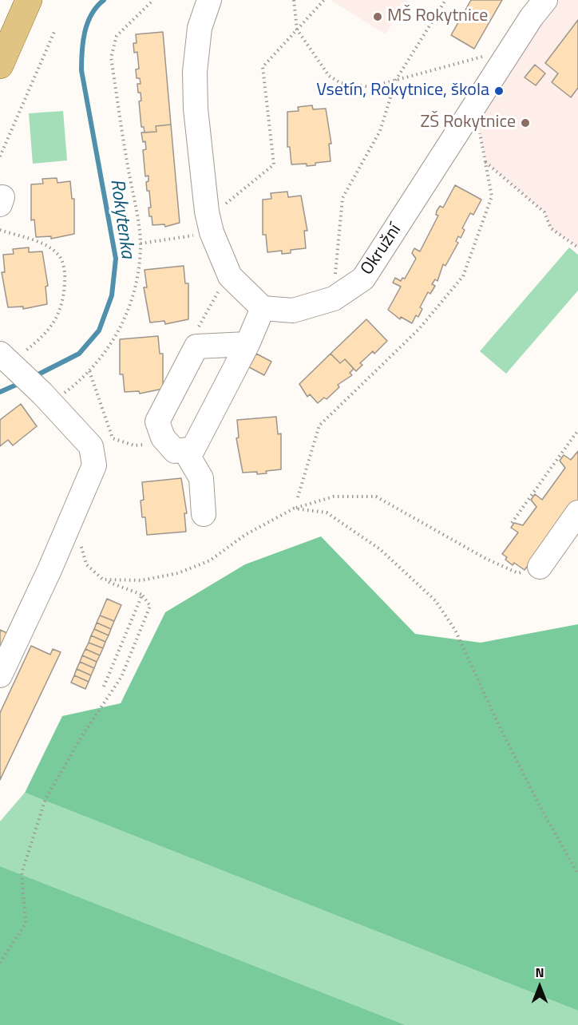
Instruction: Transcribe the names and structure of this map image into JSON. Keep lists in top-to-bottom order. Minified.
{"streets":{"street":["Okružní"]},"water":["Rokytenka"],"places":["MŠ Rokytnice","Vsetín, Rokytnice, škola","ZŠ Rokytnice"],"north":"top"}
